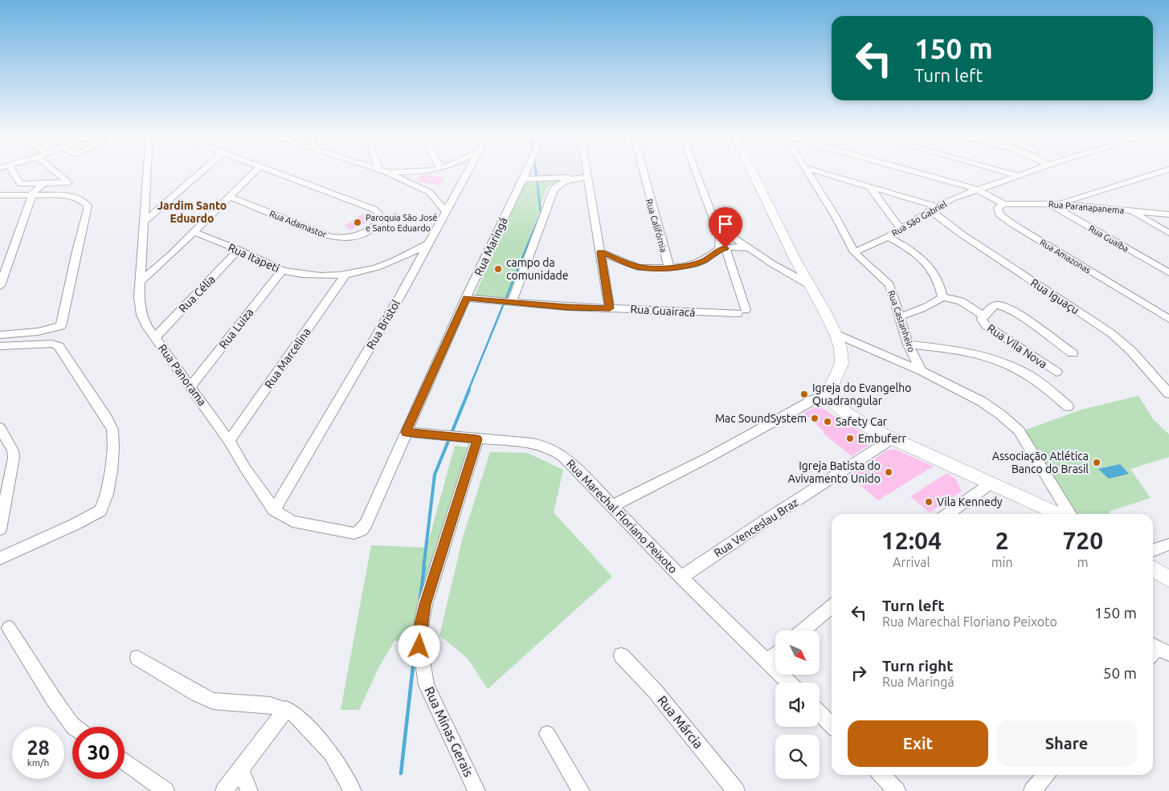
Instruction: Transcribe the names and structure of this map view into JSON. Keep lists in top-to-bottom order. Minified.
{"streets":{"street":["Rua Paranapanema","Rua São Gabriel","Rua Adamastor","Rua Califórnia","Rua Guaíba","Rua Maringá","Rua Amazonas","Rua Itapeti","Rua Célia","Rua Iguaçu","Rua Guairacá","Rua Castanheiro","Rua Bristol","Rua Luiza","Rua Vila Nova","Rua Marcelina","Rua Panorama","Rua Marechal Floriano Peixoto","Rua Venceslau Braz","Rua Márcia","Rua Minas Gerais"]},"crossings":[["Rua Paranapanema","Rua Guaíba"],["Rua Paranapanema","Rua Amazonas"],["Rua São Gabriel","Rua Iguaçu"],["Rua São Gabriel","Rua Castanheiro"],["Rua Maringá","Rua Guairacá"],["Rua Maringá","Rua Panorama"],["Rua Maringá","Rua Marechal Floriano Peixoto"],["Rua Itapeti","Rua Célia"],["Rua Itapeti","Rua Bristol"],["Rua Itapeti","Rua Luiza"],["Rua Itapeti","Rua Marcelina"],["Rua Célia","Rua Panorama"],["Rua Bristol","Rua Panorama"],["Rua Luiza","Rua Panorama"],["Rua Marcelina","Rua Panorama"],["Rua Marechal Floriano Peixoto","Rua Venceslau Braz"],["Rua Marechal Floriano Peixoto","Rua Minas Gerais"]],"districts":["Jardim Santo Eduardo"],"places":["Paroquia São José e Santo Eduardo","campo da comunidade","Igreja do Evangelho Quadrangular","Mac SoundSystem","Safety Car","Embuferr","Associação Atlética Banco do Brasil","Igreja Batista do Avivamento Unido","Vila Kennedy"],"north":"bottom right","page":{"turn":["150 m","Turn left"],"eta":["12:04","Arrival","2","min","720","m"],"list":[{"name":"Turn left","note":"Rua Marechal Floriano Peixoto","value":"150 m"},{"name":"Turn right","note":"Rua Maringá","value":"50 m"}],"buttons":["Exit","Share"],"speed":"28 km/h","limit":"30"}}
